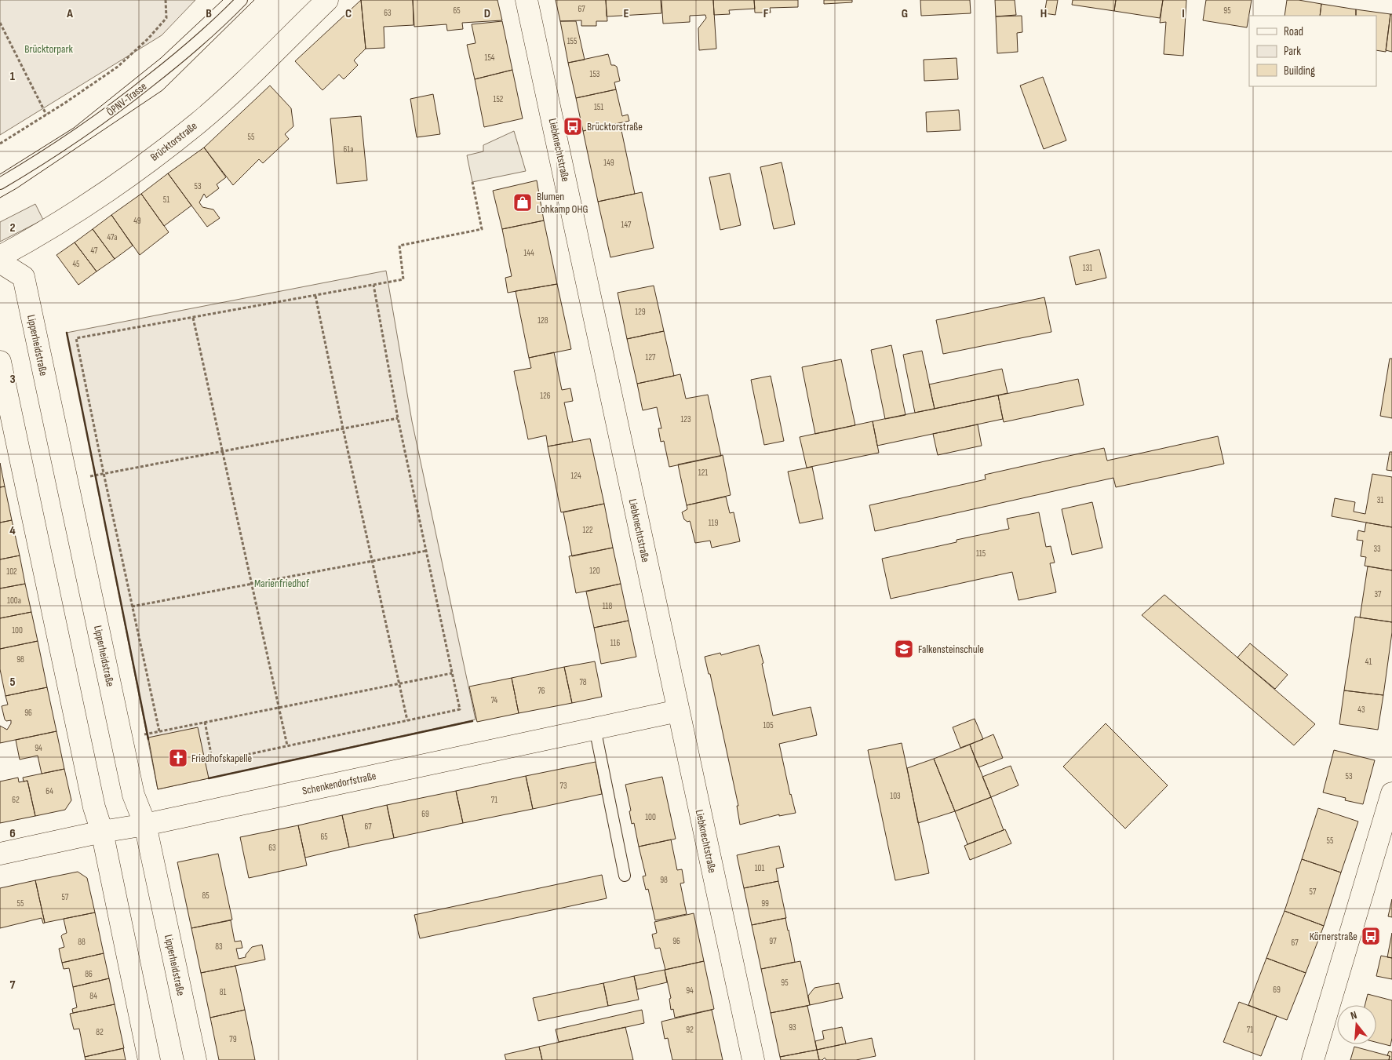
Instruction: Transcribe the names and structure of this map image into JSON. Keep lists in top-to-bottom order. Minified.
{"streets":{"street":["Brücktorstraße","Liebknechtstraße","Lipperheidstraße","Schenkendorfstraße"],"lane":["ÖPNV-Trasse"]},"crossings":[["Liebknechtstraße","Schenkendorfstraße"],["Lipperheidstraße","Schenkendorfstraße"]],"parks":["Brücktorpark","Marienfriedhof"],"places":{"bus stop":["Brücktorstraße","Körnerstraße"],"shop":["Blumen Lohkamp OHG"],"school or university":["Falkensteinschule"],"church":["Friedhofskapelle"]},"house_numbers":["67","65","95","63","155","154","153","152","151","55","61a","149","53","51","49","147","47a","47","144","45","131","129","128","127","126","123","121","124","31","119","122","33","115","120","102","37","100a","118","100","116","98","41","78","76","74","43","96","105","94","53","73","64","103","62","71","69","100","67","65","55","63","101","98","57","85","57","55","99","96","97","88","67","83","86","95","69","94","81","84","93","92","71","82","79"],"legend":["Road","Park","Building"],"north":"top","grid":{"columns":["A","B","C","D","E","F","G","H","I"],"rows":["1","2","3","4","5","6","7"]}}
